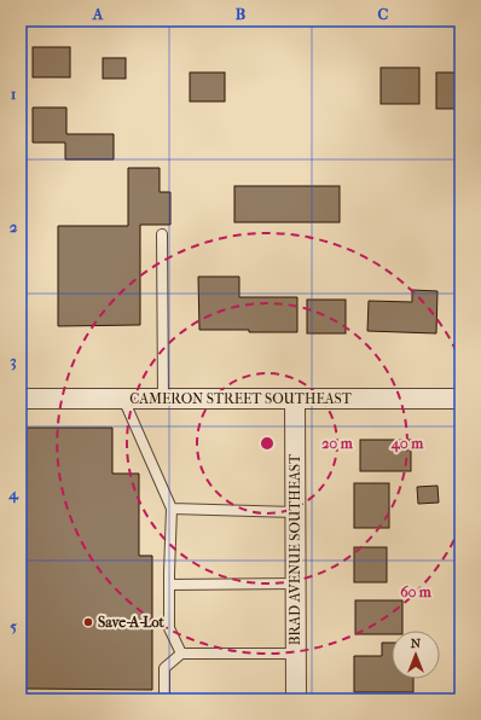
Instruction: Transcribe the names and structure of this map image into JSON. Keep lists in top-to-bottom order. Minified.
{"streets":{"street":["CAMERON STREET SOUTHEAST","BRAD AVENUE SOUTHEAST"]},"crossings":[["CAMERON STREET SOUTHEAST","BRAD AVENUE SOUTHEAST"]],"places":["Save-A-Lot"],"north":"top","grid":{"columns":["A","B","C"],"rows":["1","2","3","4","5"]},"rings":["20 m","40 m","60 m"]}
